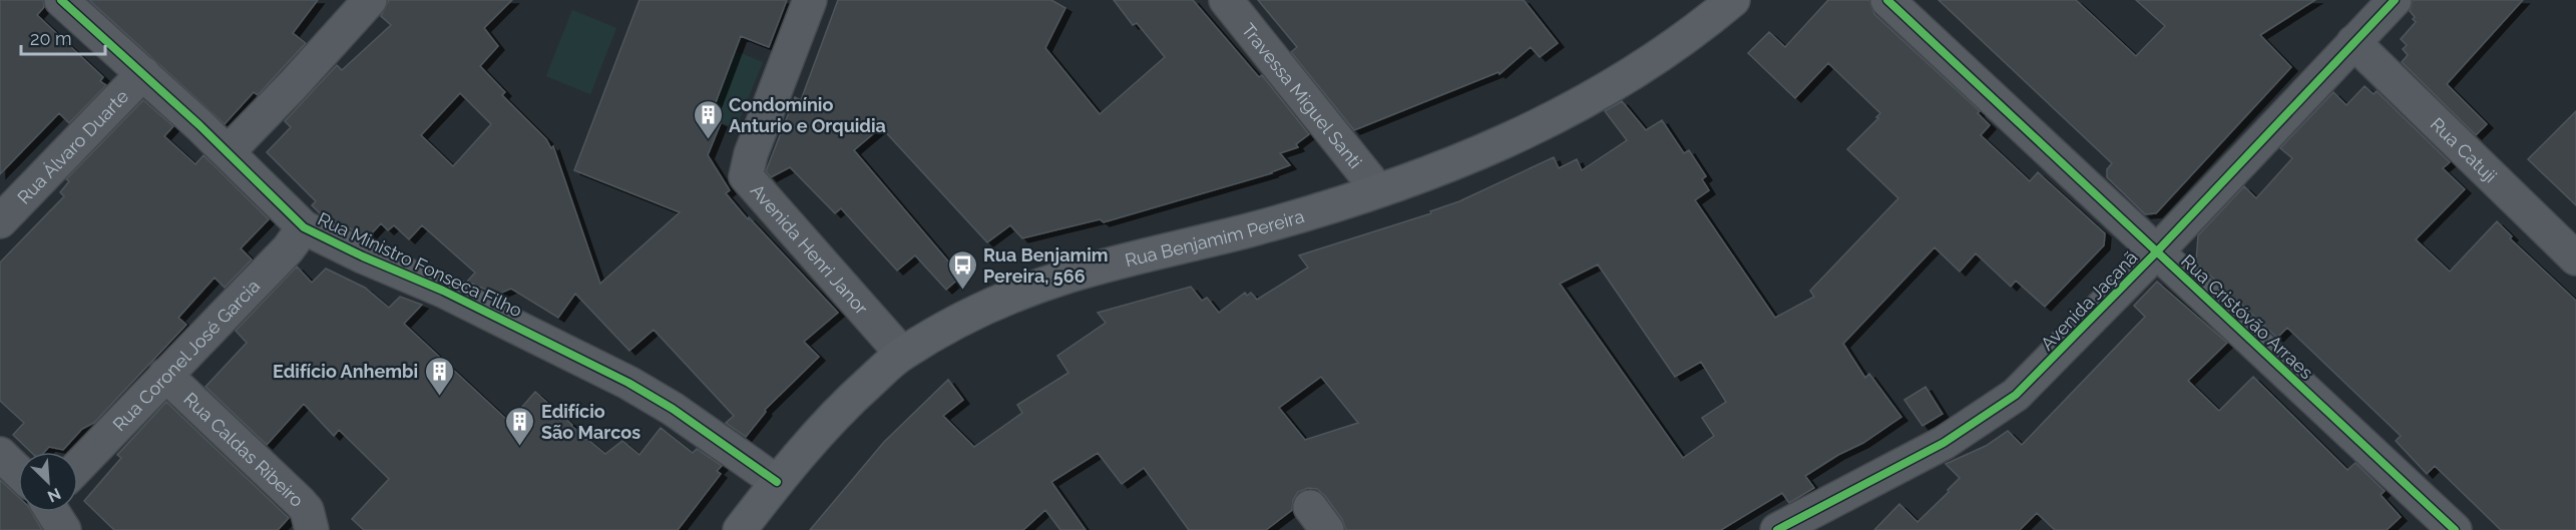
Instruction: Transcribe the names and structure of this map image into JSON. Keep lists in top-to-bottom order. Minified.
{"streets":{"main road":["Rua Benjamim Pereira"],"street":["Travessa Miguel Santi","Rua Álvaro Duarte","Rua Catuji","Avenida Henri Janor","Rua Ministro Fonseca Filho","Avenida Jaçanã","Rua Cristóvão Arraes","Rua Coronel José Garcia","Rua Caldas Ribeiro"]},"crossings":[["Travessa Miguel Santi","Rua Benjamim Pereira"],["Rua Álvaro Duarte","Rua Ministro Fonseca Filho"],["Rua Catuji","Avenida Jaçanã"],["Rua Benjamim Pereira","Avenida Henri Janor"],["Rua Benjamim Pereira","Rua Ministro Fonseca Filho"],["Rua Ministro Fonseca Filho","Rua Coronel José Garcia"],["Avenida Jaçanã","Rua Cristóvão Arraes"],["Rua Coronel José Garcia","Rua Caldas Ribeiro"]],"places":{"building":["Condomínio Anturio e Orquidia","Edifício Anhembi","Edifício São Marcos"],"bus stop":["Rua Benjamim Pereira, 566"]},"scale_bar":"20 m","north":"bottom right"}
